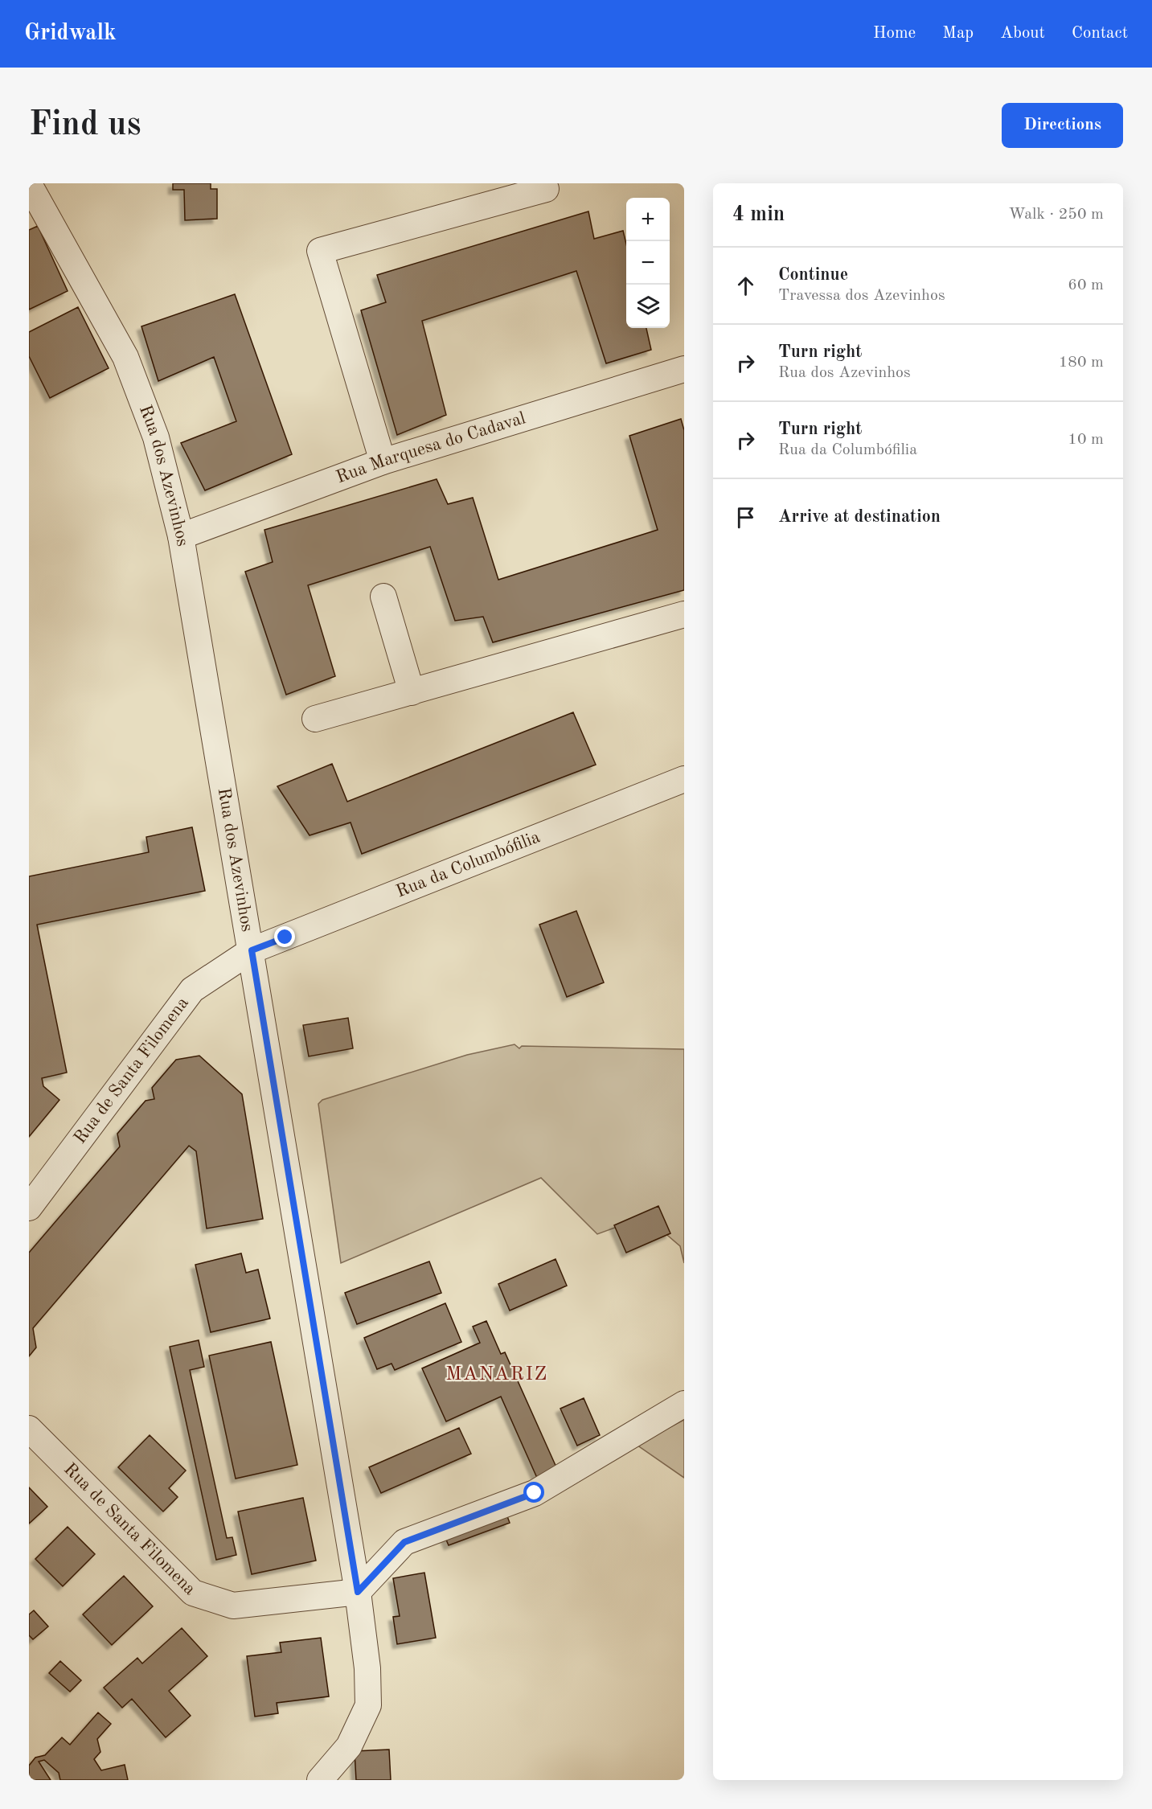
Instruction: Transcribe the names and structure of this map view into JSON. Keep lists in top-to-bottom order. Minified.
{"streets":{"street":["Rua Marquesa do Cadaval","Rua dos Azevinhos","Rua da Columbófilia","Rua de Santa Filomena"]},"crossings":[["Rua Marquesa do Cadaval","Rua dos Azevinhos"],["Rua dos Azevinhos","Rua da Columbófilia"],["Rua dos Azevinhos","Rua de Santa Filomena"],["Rua da Columbófilia","Rua de Santa Filomena"]],"districts":["MANARIZ"],"page":{"header":"Gridwalk","nav":["Home","Map","About","Contact"],"buttons":"Directions","title":"Find us","heading":["4 min","Walk · 250 m"],"map_buttons":["+","−"],"list":[["Continue","Travessa dos Azevinhos","60 m"],["Turn right","Rua dos Azevinhos","180 m"],["Turn right","Rua da Columbófilia","10 m"],"Arrive at destination"]}}
